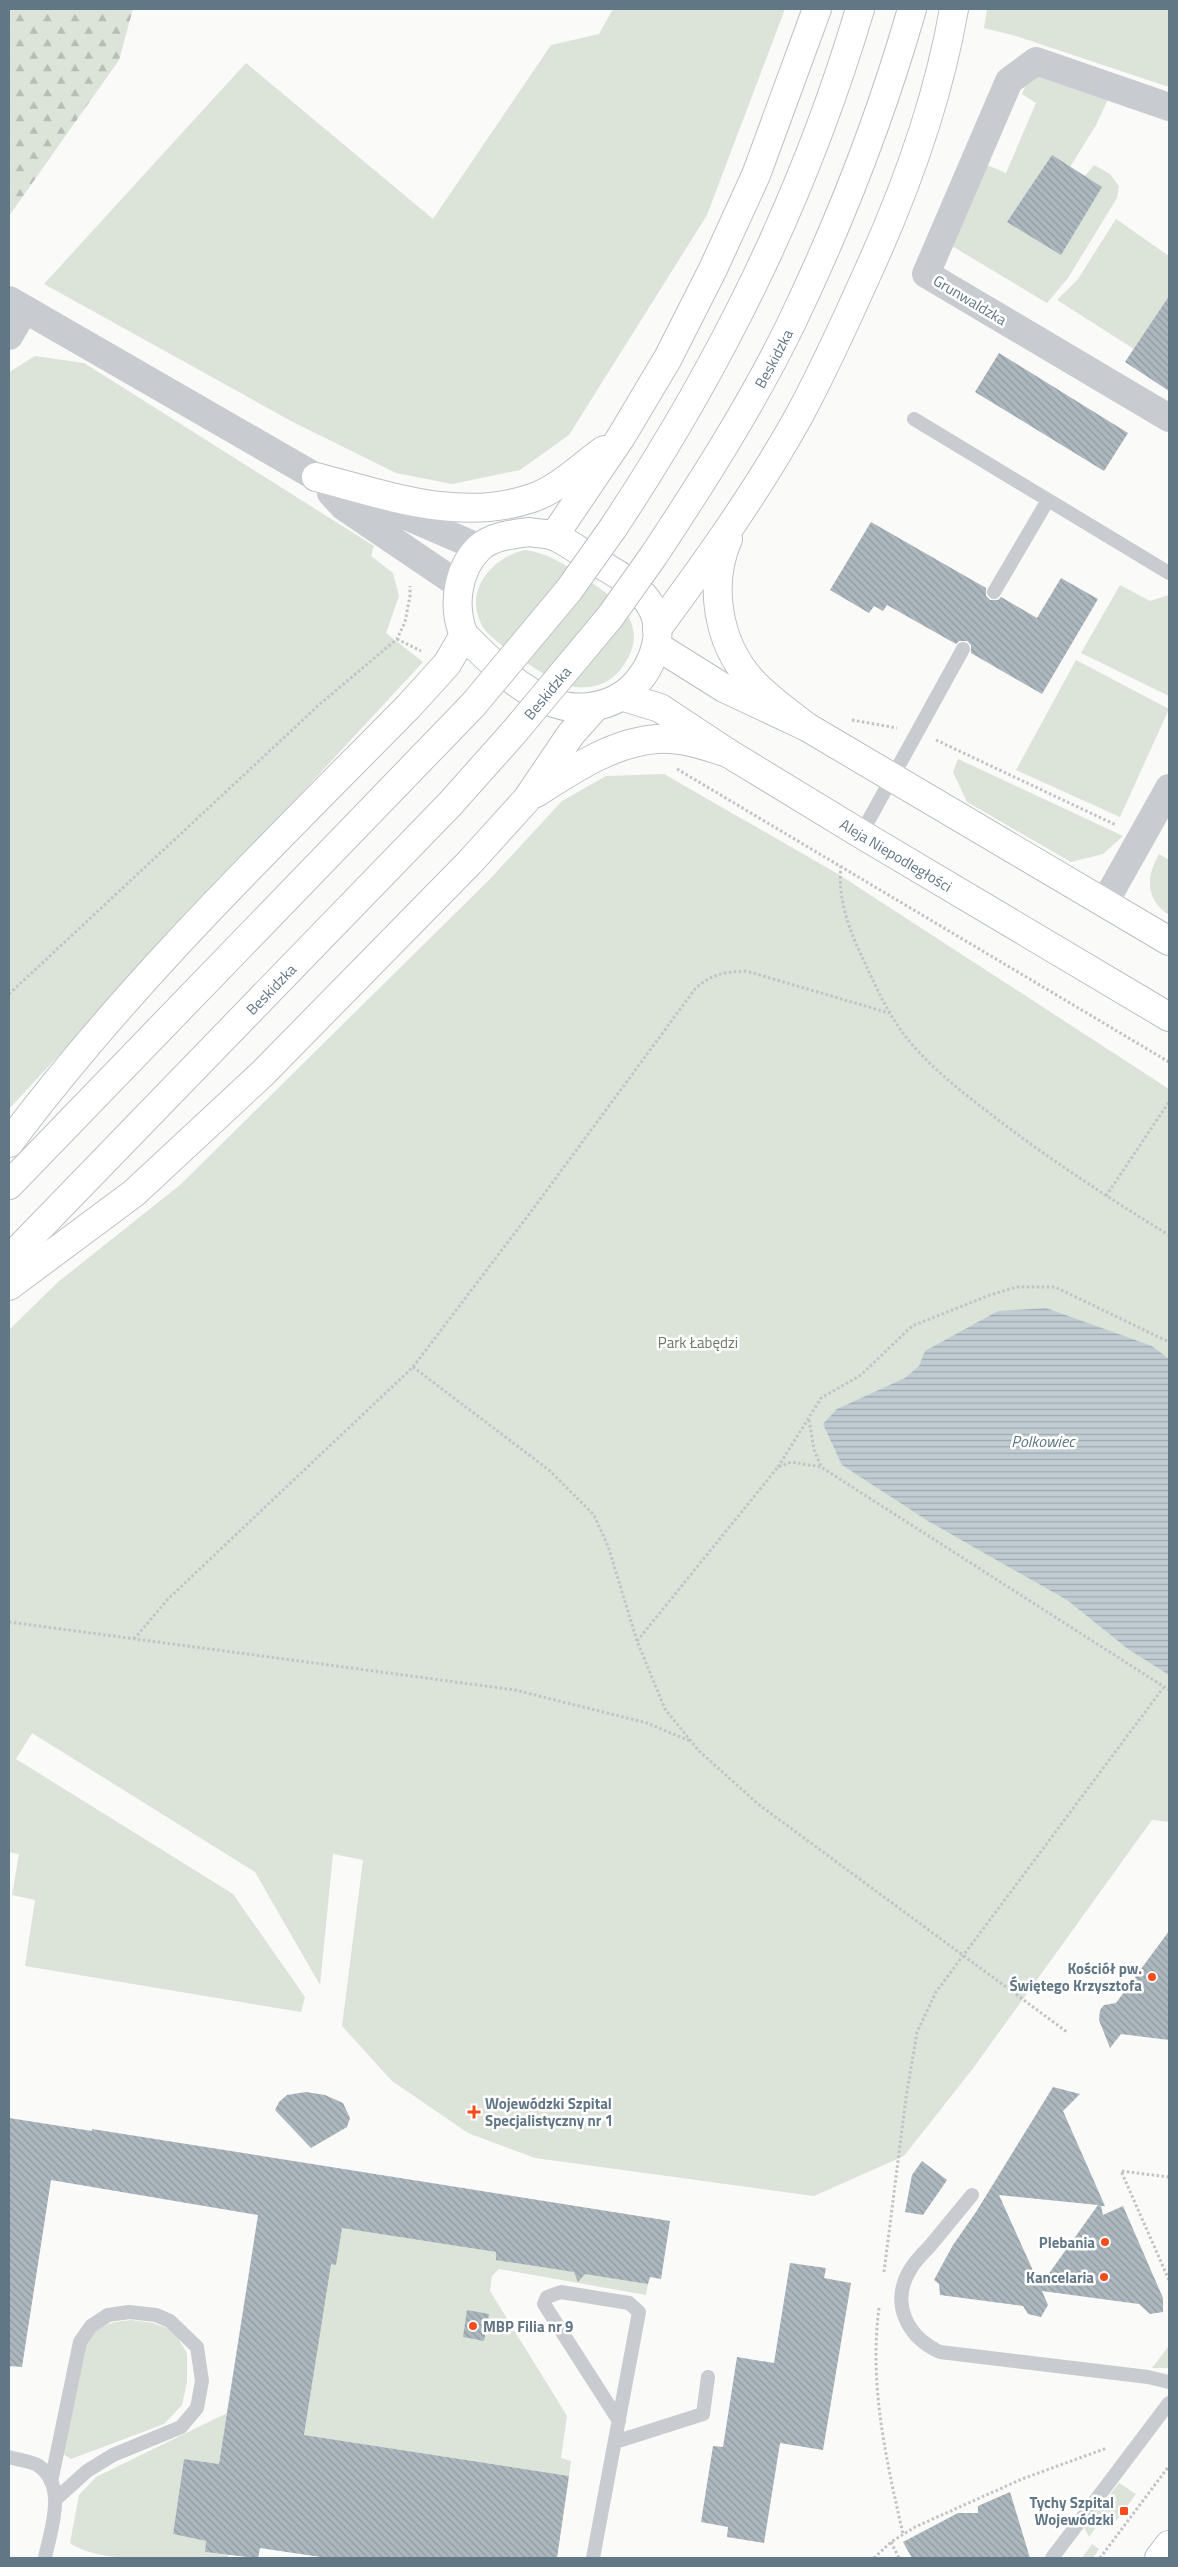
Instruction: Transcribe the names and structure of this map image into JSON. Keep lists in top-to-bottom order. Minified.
{"streets":{"main road":["Beskidzka","Aleja Niepodległości"],"street":["Grunwaldzka"]},"water":["Polkowiec"],"parks":["Park Łabędzi"],"places":{"other":["Kościół pw. Świętego Krzysztofa","Plebania","Kancelaria","MBP Filia nr 9"],"health":["Wojewódzki Szpital Specjalistyczny nr 1"],"transit":["Tychy Szpital Wojewódzki"]}}
